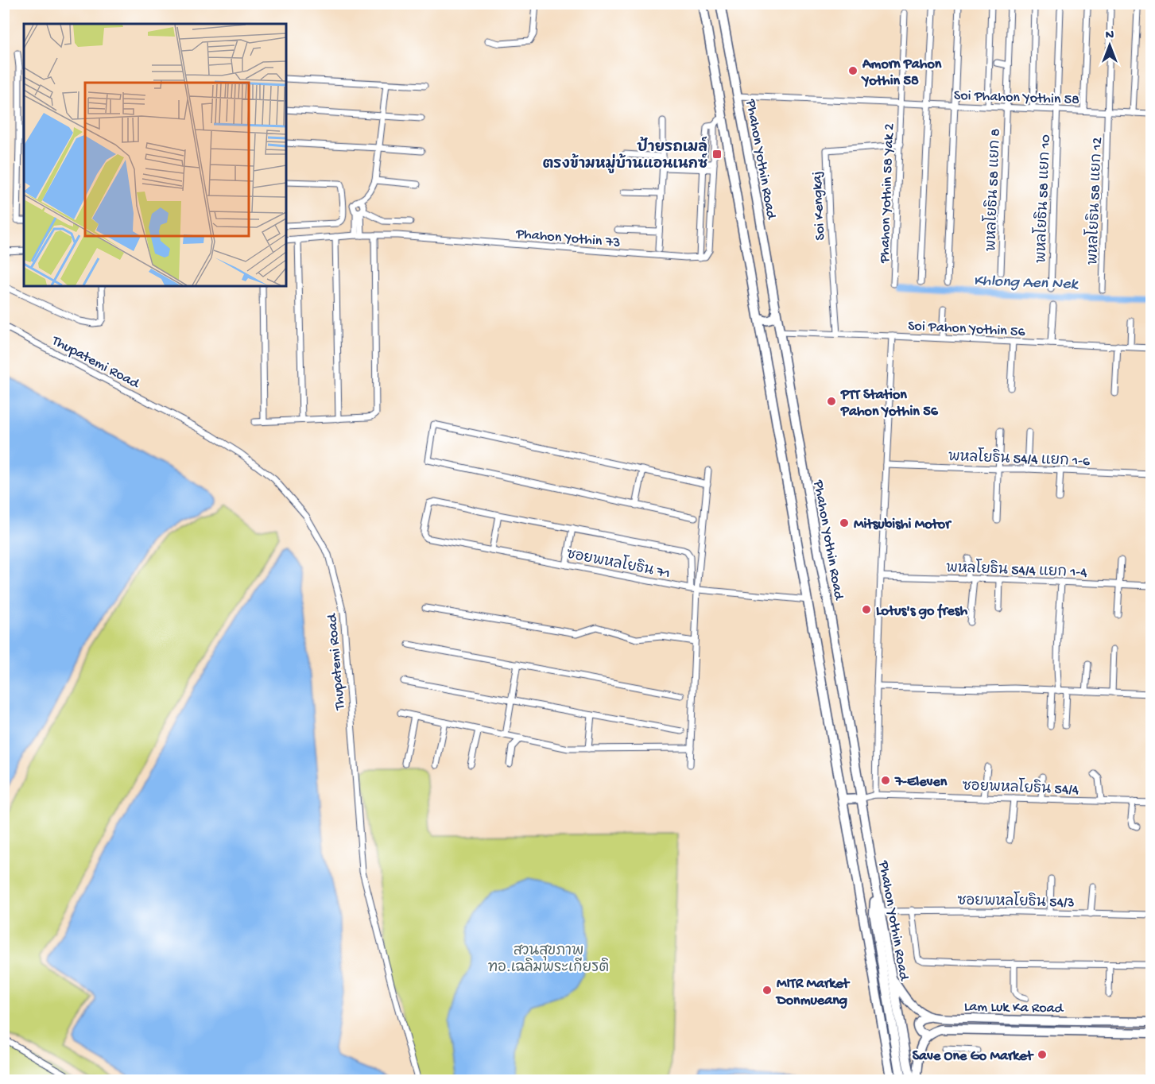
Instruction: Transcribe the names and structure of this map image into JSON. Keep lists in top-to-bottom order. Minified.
{"streets":{"main road":["Phahon Yothin Road","Lam Luk Ka Road"],"street":["Soi Phahon Yothin 58","พหลโยธิน 58 แยก 8","Phahon Yothin 58 Yak 2","พหลโยธิน 58 แยก 10","พหลโยธิน 58 แยก 12","Soi Kengkaj","Phahon Yothin 73","Soi Pahon Yothin 56","Thupatemi Road","พหลโยธิน 54/4 แยก 1-6","ซอยพหลโยธิน 71","พหลโยธิน 54/4 แยก 1-4","ซอยพหลโยธิน 54/4","ซอยพหลโยธิน 54/3"]},"crossings":[["Soi Phahon Yothin 58","Phahon Yothin Road"],["Soi Phahon Yothin 58","พหลโยธิน 58 แยก 8"],["Soi Phahon Yothin 58","Phahon Yothin 58 Yak 2"],["Soi Phahon Yothin 58","พหลโยธิน 58 แยก 10"],["Soi Phahon Yothin 58","พหลโยธิน 58 แยก 12"],["Phahon Yothin Road","Soi Pahon Yothin 56"],["Phahon Yothin Road","ซอยพหลโยธิน 54/4"],["Phahon Yothin Road","ซอยพหลโยธิน 54/3"],["Phahon Yothin 58 Yak 2","Soi Kengkaj"],["Soi Kengkaj","Soi Pahon Yothin 56"]],"water":["Khlong Aen Nek"],"parks":["สวนสุขภาพ ทอ.เฉลิมพระเกียรติ"],"places":{"other":["Amorn Pahon Yothin 58","PTT Station Pahon Yothin 56","Mitsubishi Motor","Lotus's go fresh","7-Eleven","MITR Market Donmueang","Save One Go Market"],"transit":["ป้ายรถเมล์ ตรงข้ามหมู่บ้านแอนเนกซ์"]},"north":"top"}
